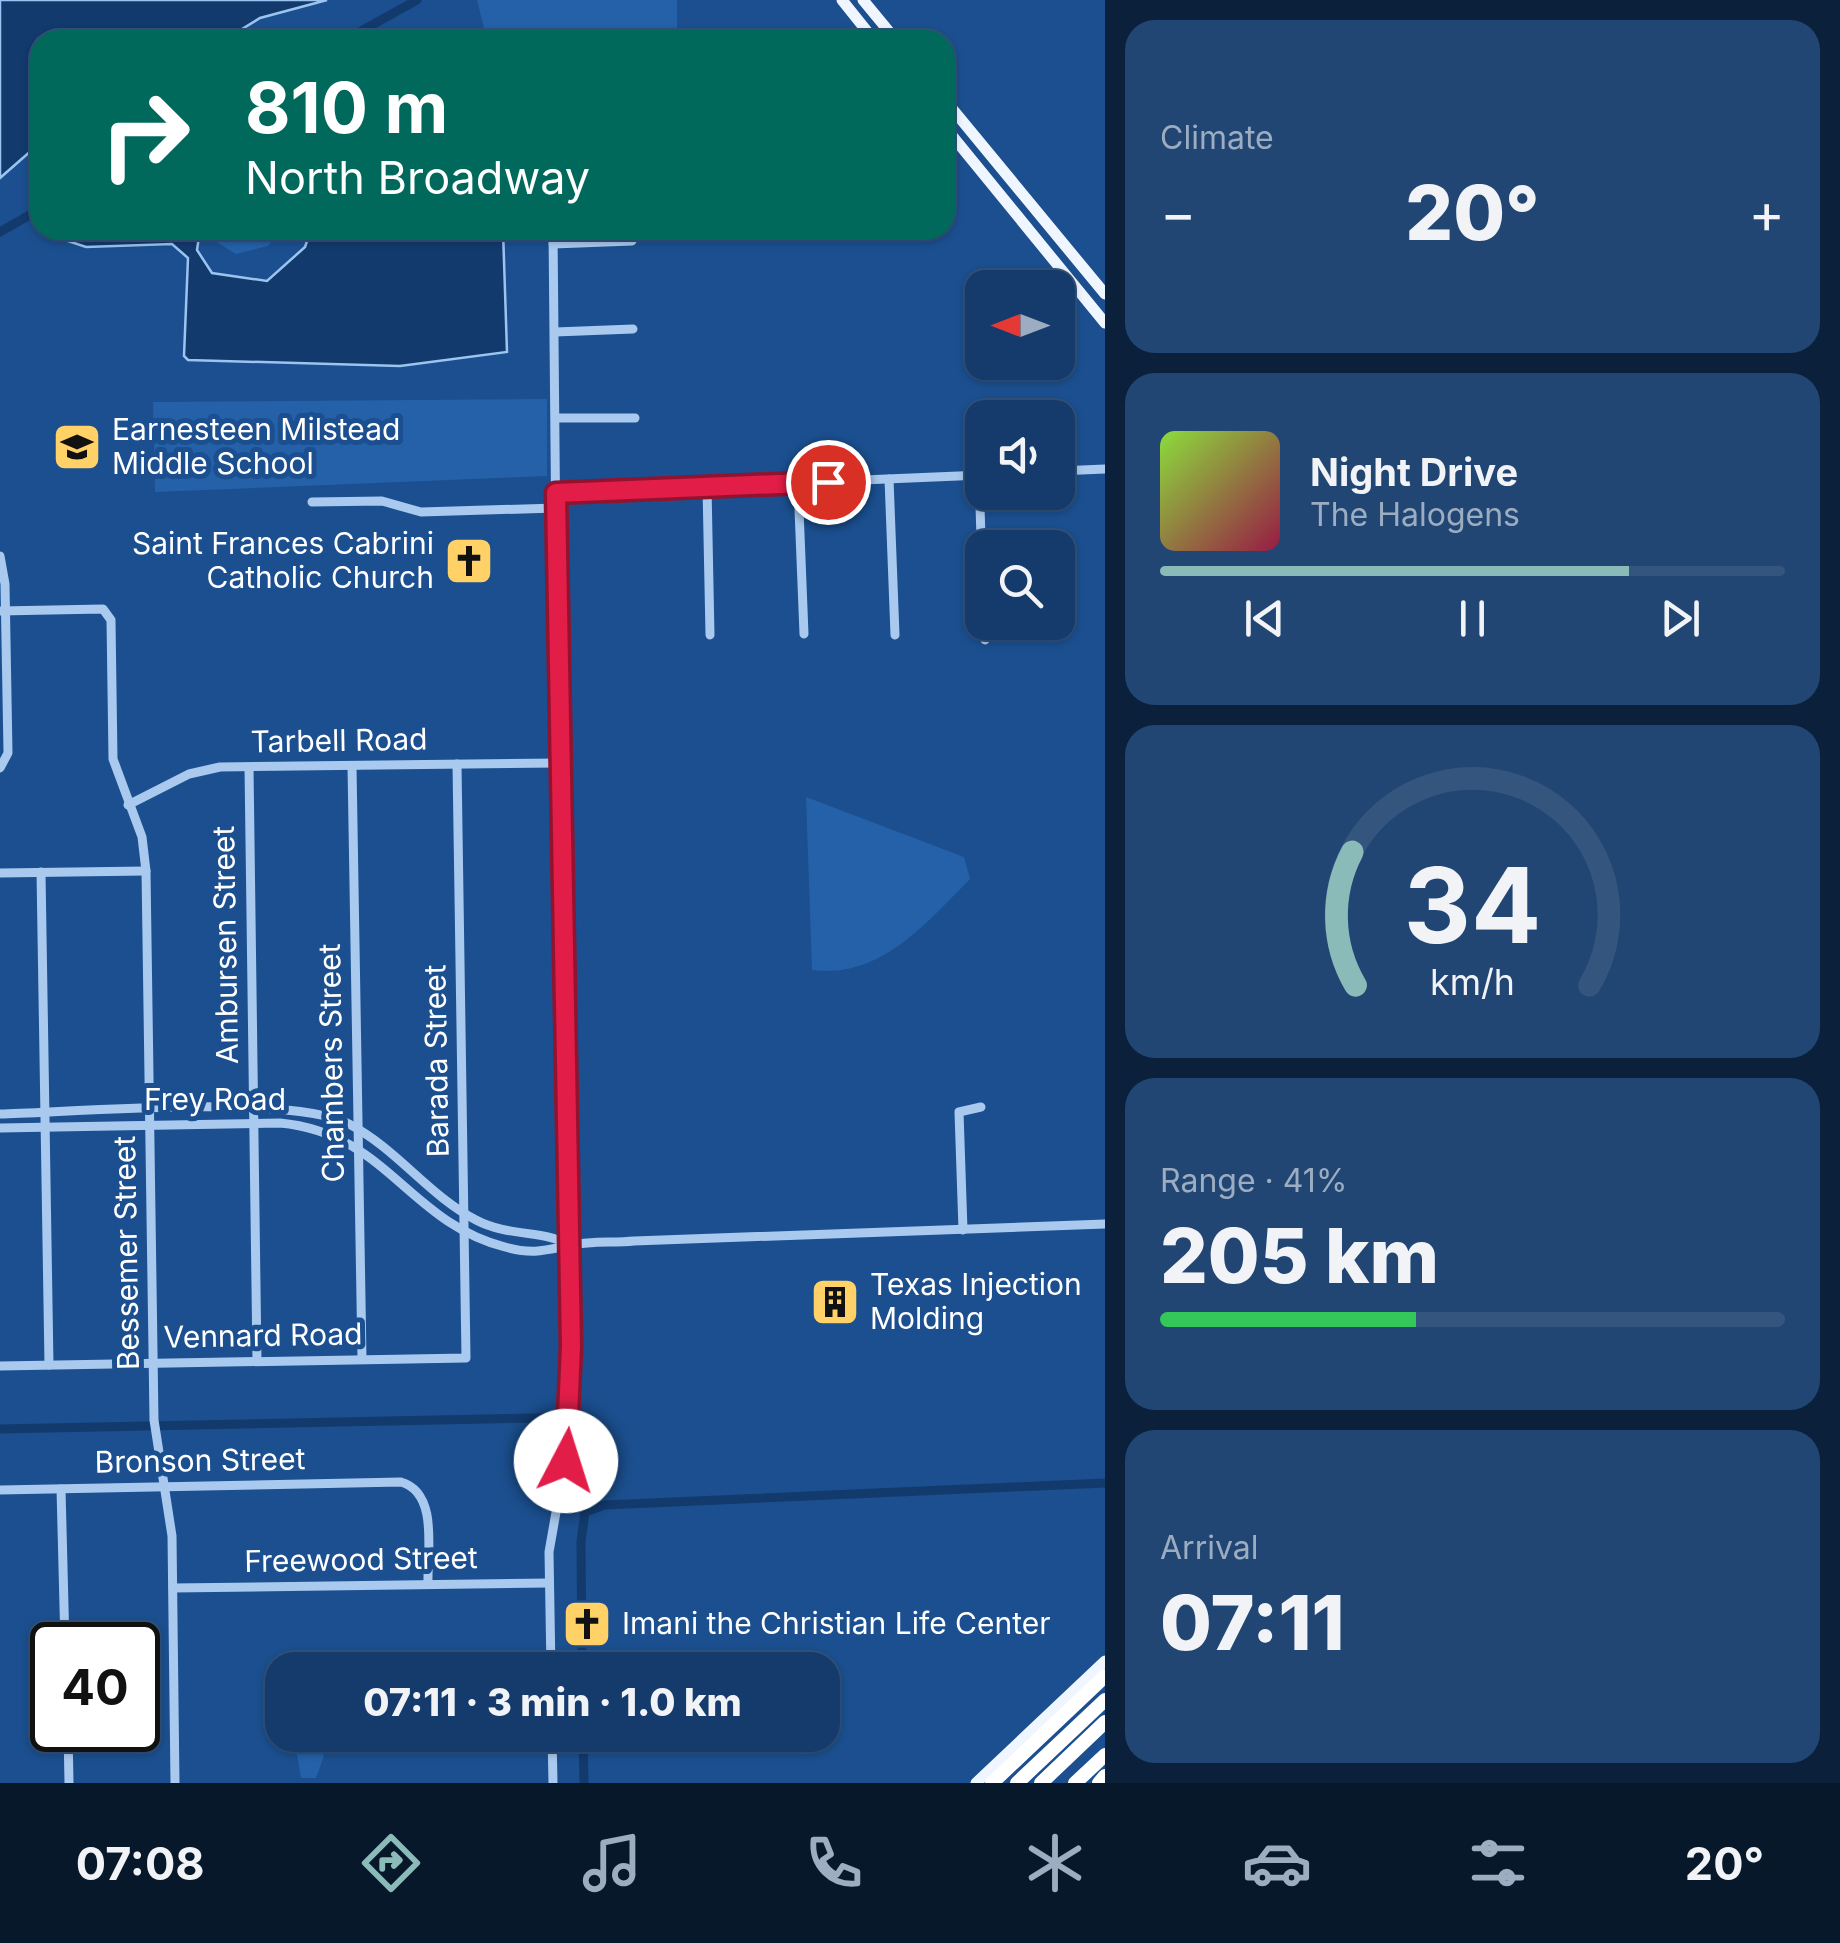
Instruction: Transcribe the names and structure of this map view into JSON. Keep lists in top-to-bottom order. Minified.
{"streets":{"street":["Tarbell Road","Ambursen Street","Barada Street","Chambers Street","Frey Road","Bessemer Street","Vennard Road","Bronson Street","Freewood Street"]},"crossings":[["Tarbell Road","Ambursen Street"],["Tarbell Road","Barada Street"],["Tarbell Road","Chambers Street"],["Tarbell Road","Bessemer Street"],["Ambursen Street","Frey Road"],["Ambursen Street","Vennard Road"],["Barada Street","Frey Road"],["Barada Street","Vennard Road"],["Chambers Street","Frey Road"],["Chambers Street","Vennard Road"],["Frey Road","Bessemer Street"],["Bessemer Street","Vennard Road"],["Bessemer Street","Bronson Street"],["Bessemer Street","Freewood Street"],["Bronson Street","Freewood Street"]],"places":{"school or university":["Earnesteen Milstead Middle School"],"church":["Saint Frances Cabrini Catholic Church","Imani the Christian Life Center"],"building":["Texas Injection Molding"]},"north":"left","page":{"tile":["Climate",["Range · 41%","205 km"],["Arrival","07:11"]],"turn":["810 m","North Broadway"],"heat":["−","20°","+"],"song":["Night Drive","The Halogens"],"limit":"40","trip":"07:11 · 3 min · 1.0 km","tabs":["07:08","20°"],"gauge":["34","km/h"]}}
